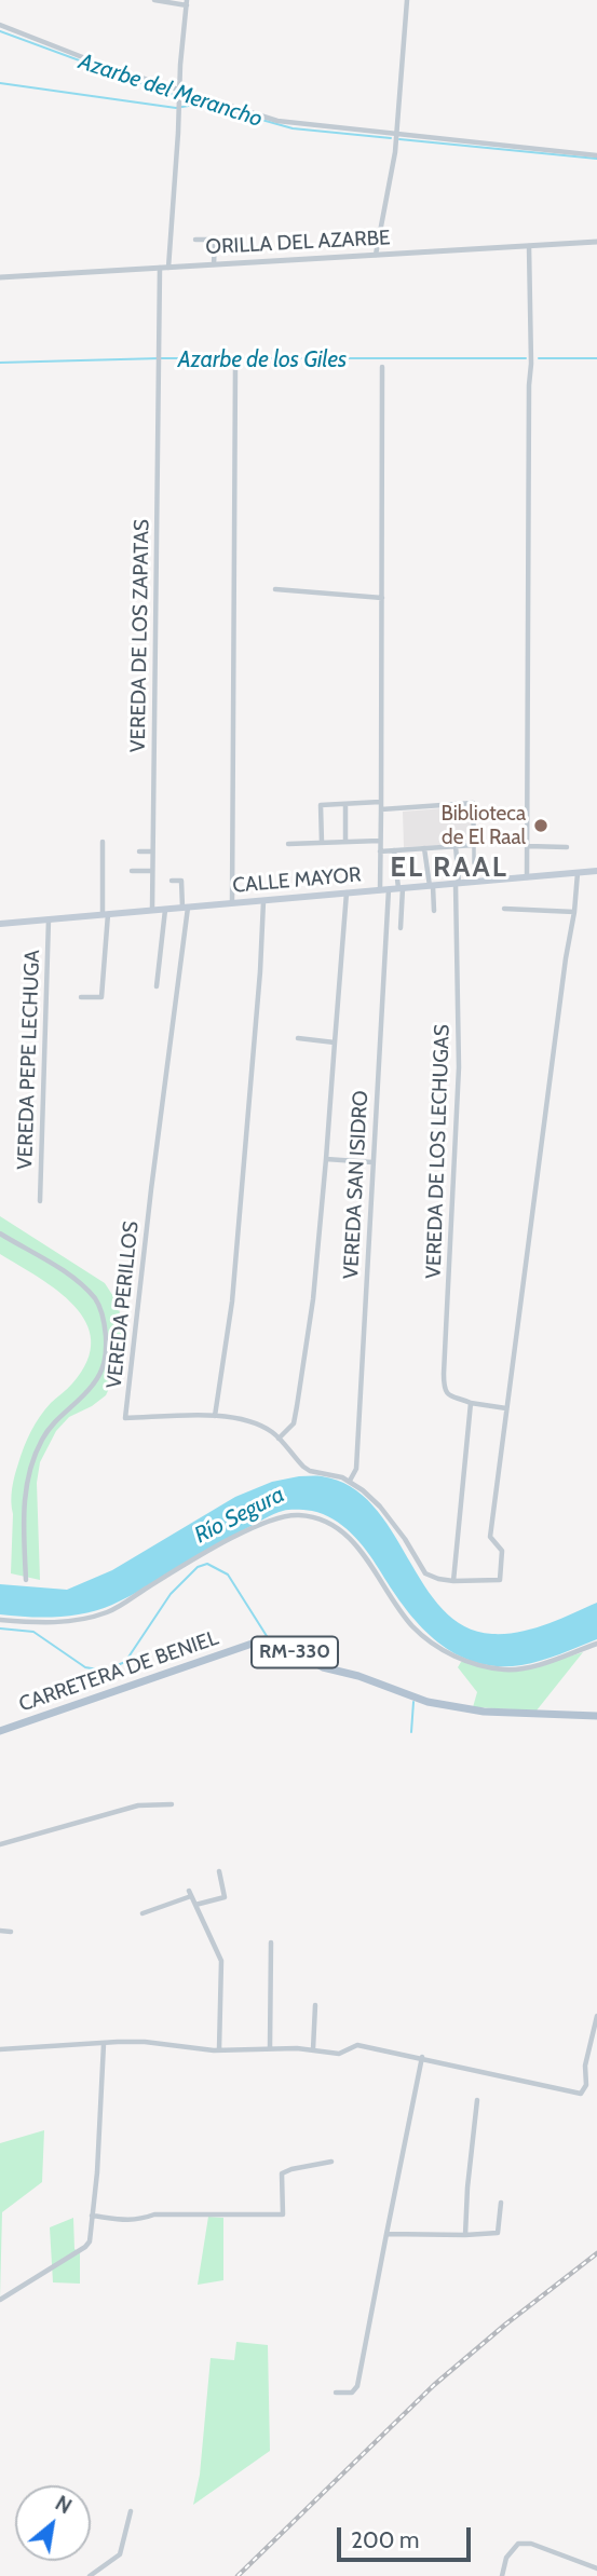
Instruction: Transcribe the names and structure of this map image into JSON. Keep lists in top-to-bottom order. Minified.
{"streets":{"main road":["CALLE MAYOR","RM-330","CARRETERA DE BENIEL"],"street":["ORILLA DEL AZARBE","VEREDA DE LOS ZAPATAS","VEREDA PEPE LECHUGA","VEREDA DE LOS LECHUGAS","VEREDA SAN ISIDRO","VEREDA PERILLOS"]},"crossings":[["ORILLA DEL AZARBE","VEREDA DE LOS ZAPATAS"],["VEREDA DE LOS ZAPATAS","CALLE MAYOR"],["CALLE MAYOR","VEREDA PEPE LECHUGA"],["CALLE MAYOR","VEREDA DE LOS LECHUGAS"],["CALLE MAYOR","VEREDA SAN ISIDRO"],["CALLE MAYOR","VEREDA PERILLOS"],["VEREDA SAN ISIDRO","VEREDA PERILLOS"]],"districts":["EL RAAL"],"water":["Azarbe del Merancho","Azarbe de los Giles","Río Segura"],"places":["Biblioteca de El Raal"],"scale_bar":"200 m","north":"top right"}
